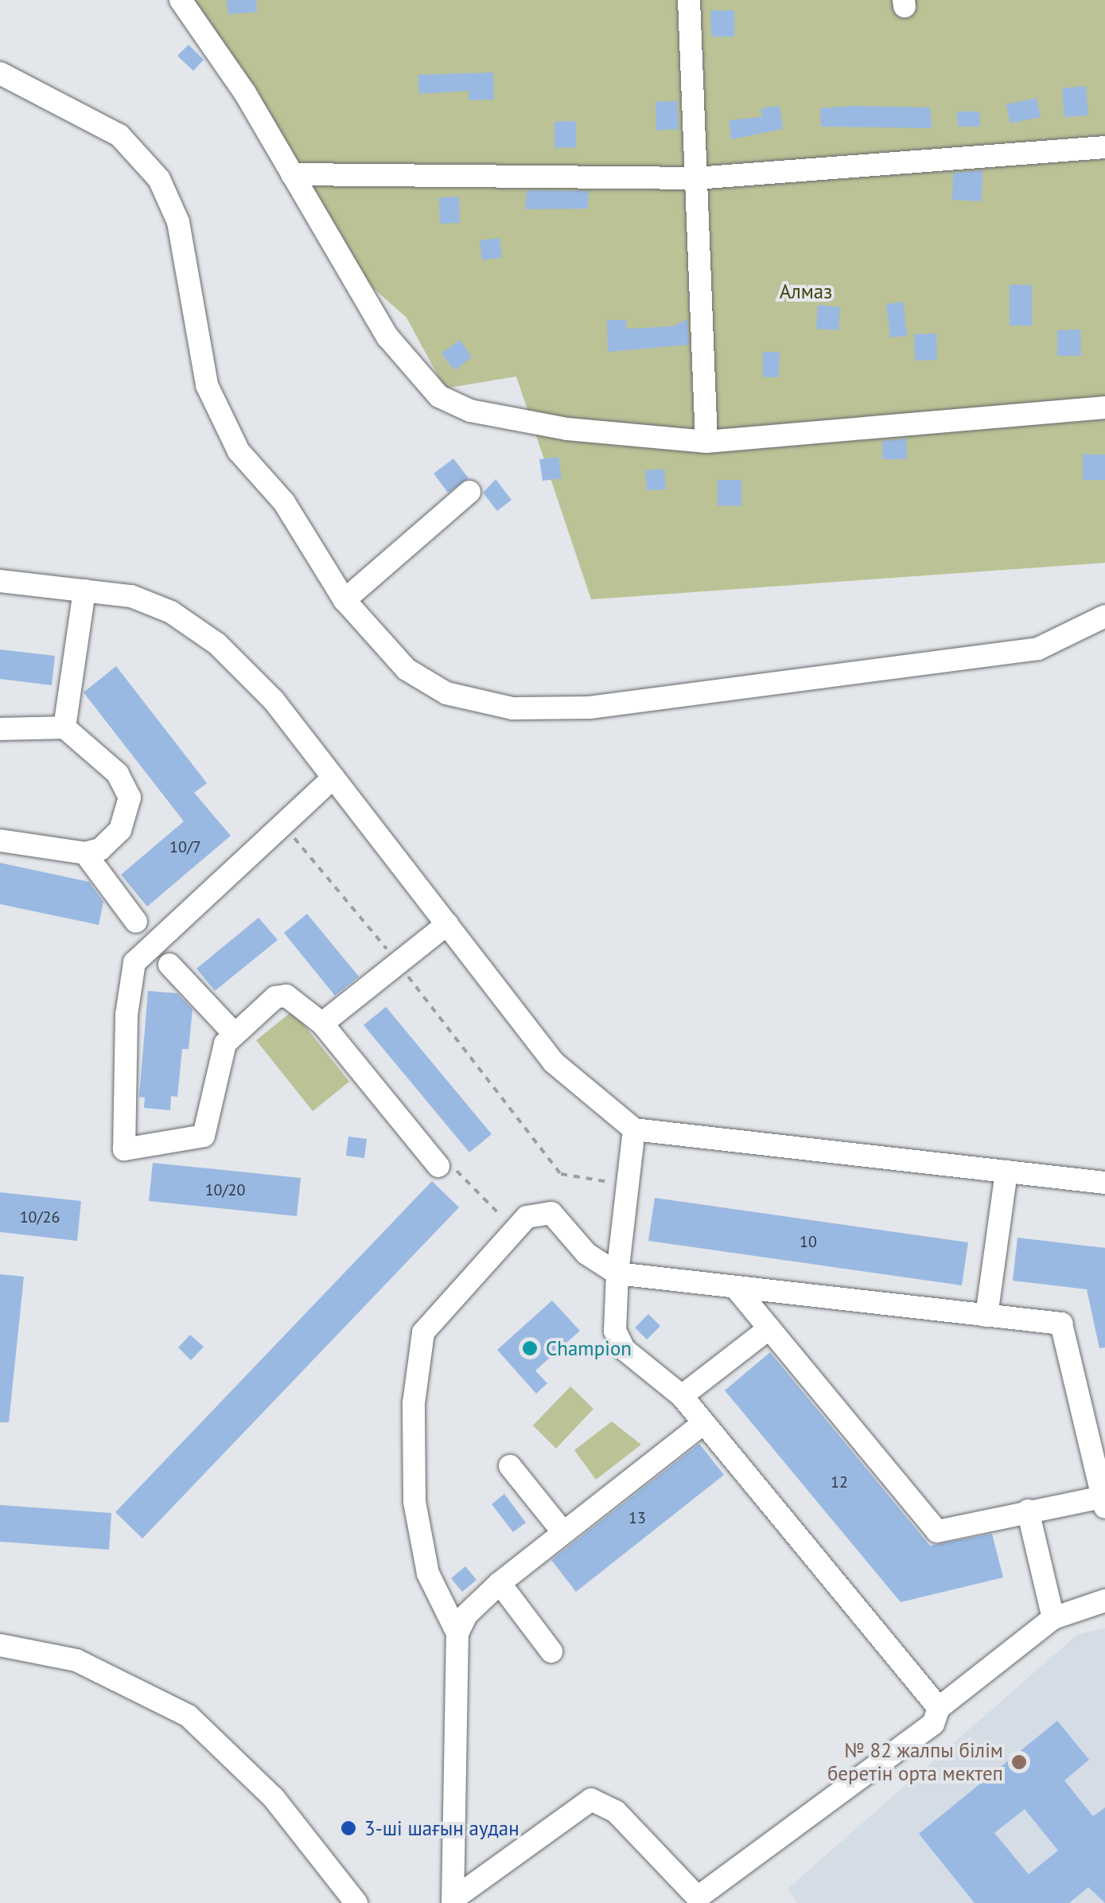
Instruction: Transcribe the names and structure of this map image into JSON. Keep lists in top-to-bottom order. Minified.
{"parks":["Алмаз"],"places":["Champion","№ 82 жалпы білім беретін орта мектеп","3-ші шағын аудан"],"house_numbers":["10/7","10/20","10/26","10","12","13"]}
